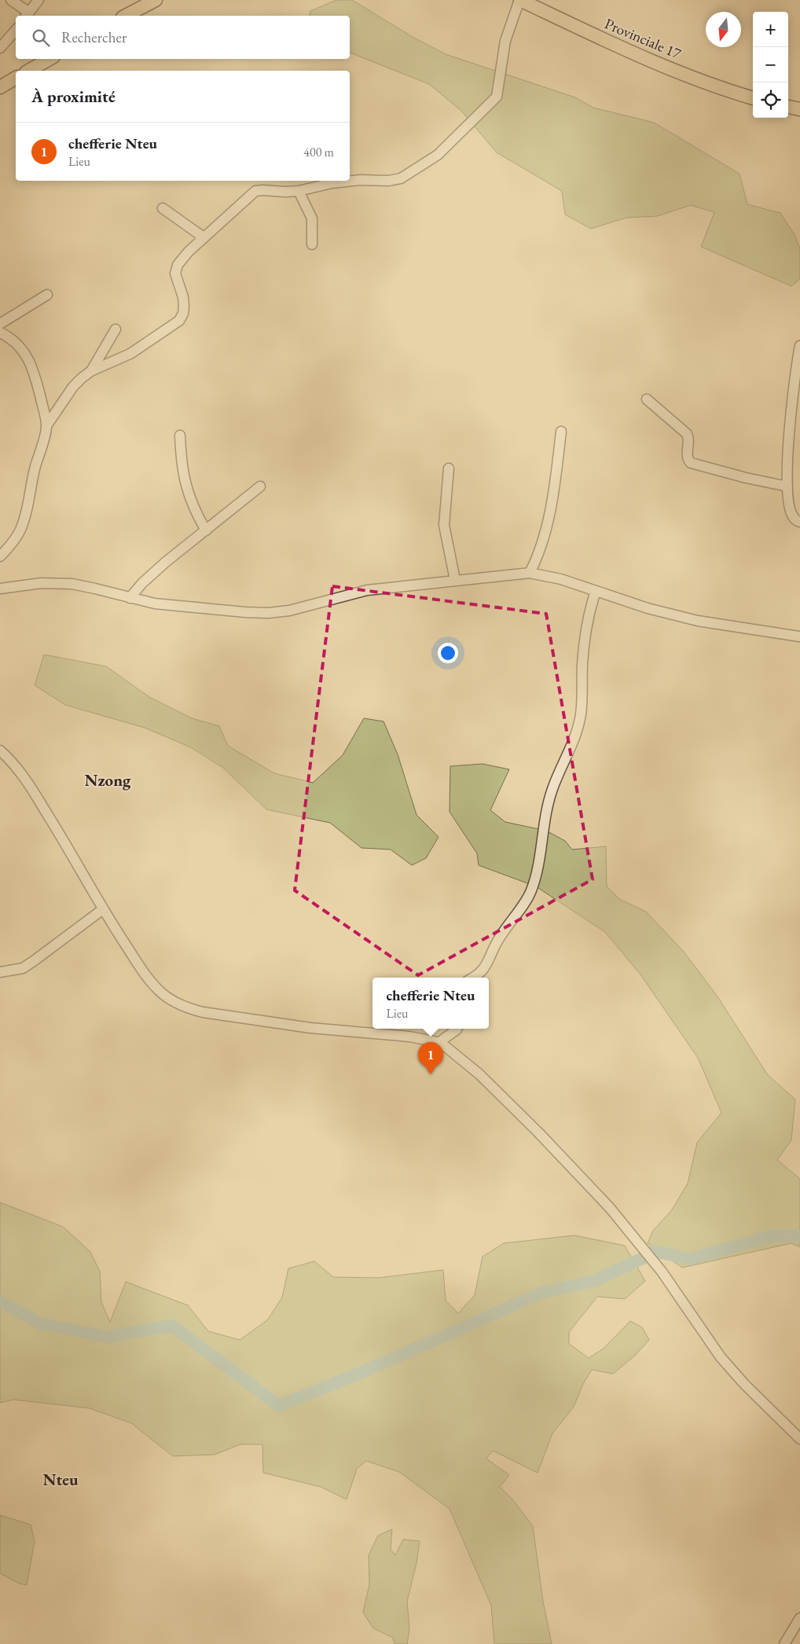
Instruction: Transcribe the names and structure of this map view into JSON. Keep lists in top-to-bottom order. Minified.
{"streets":{"main road":["Provinciale 17"]},"districts":["Nzong","Nteu"],"north":"bottom","page":{"map_buttons":["+","−"],"search":"Rechercher","heading":"À proximité","list":[{"mark":"1","name":"chefferie Nteu","note":"Lieu","value":"400 m"}],"popup":["chefferie Nteu","Lieu"],"pins":"1"}}
